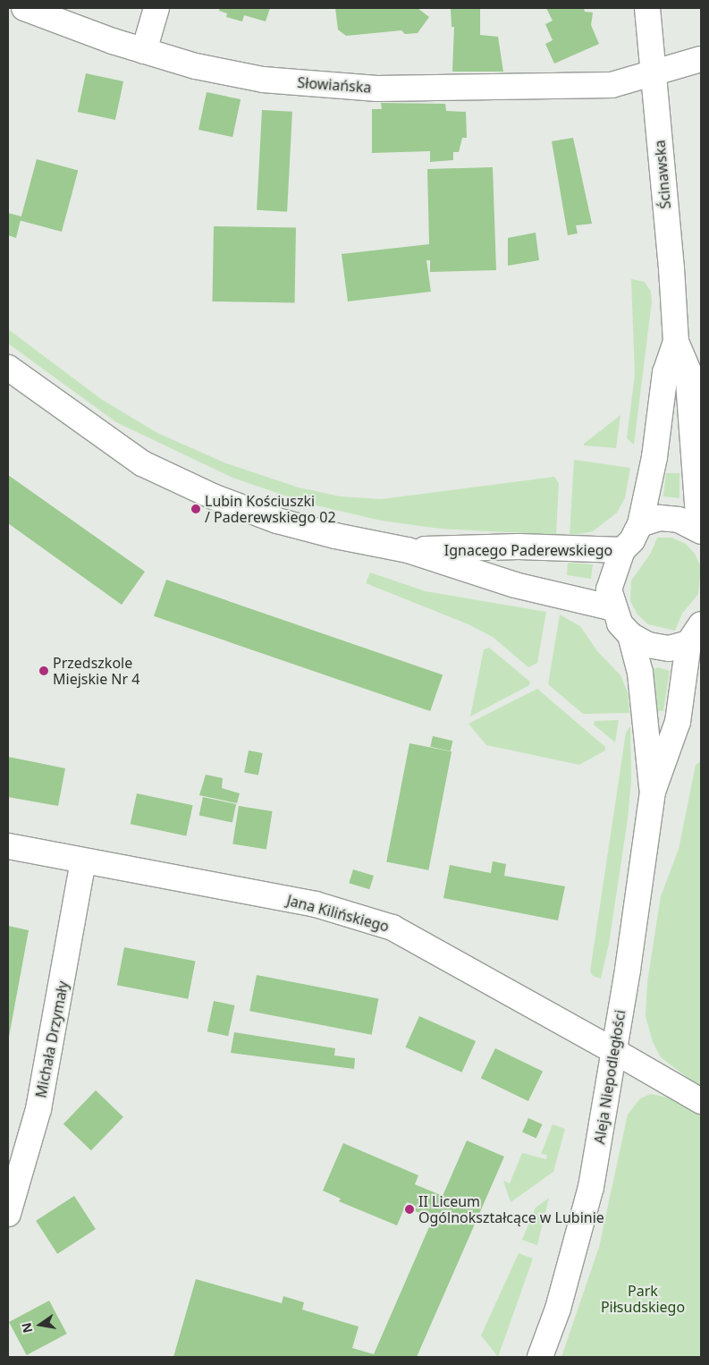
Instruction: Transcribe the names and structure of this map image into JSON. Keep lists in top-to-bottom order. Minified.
{"streets":{"street":["Słowiańska","Ścinawska","Ignacego Paderewskiego","Jana Kilińskiego","Michała Drzymały","Aleja Niepodległości"]},"crossings":[["Słowiańska","Ścinawska"],["Ścinawska","Ignacego Paderewskiego"],["Jana Kilińskiego","Michała Drzymały"],["Jana Kilińskiego","Aleja Niepodległości"]],"parks":["Park Piłsudskiego"],"places":["Lubin Kościuszki / Paderewskiego 02","Przedszkole Miejskie Nr 4","II Liceum Ogólnokształcące w Lubinie"],"north":"left"}
